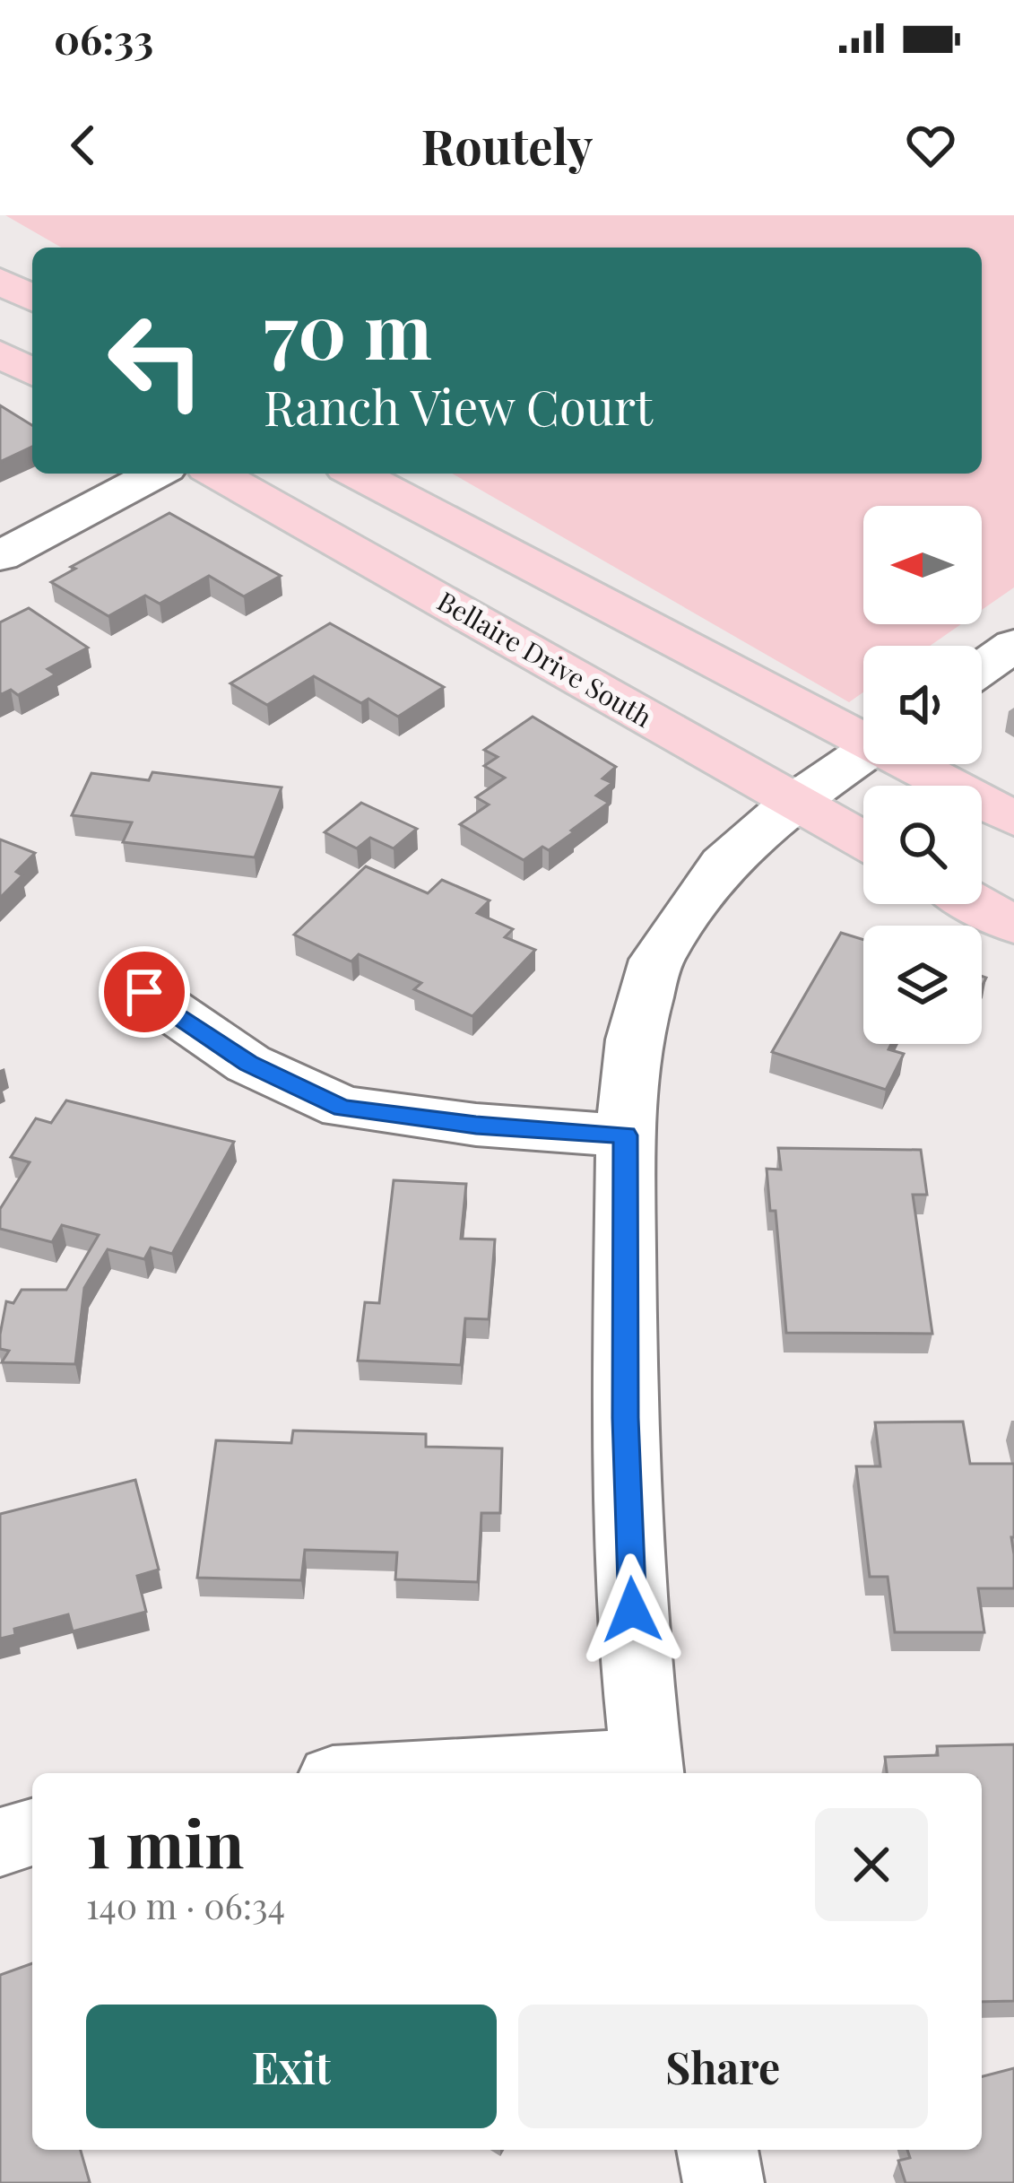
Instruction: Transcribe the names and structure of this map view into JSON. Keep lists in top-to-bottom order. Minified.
{"streets":{"main road":["Bellaire Drive South"]},"north":"left","page":{"status":"06:33","header":"Routely","turn":["70 m","Ranch View Court"],"heading":["1 min","140 m · 06:34"],"buttons":["Exit","Share"]}}
